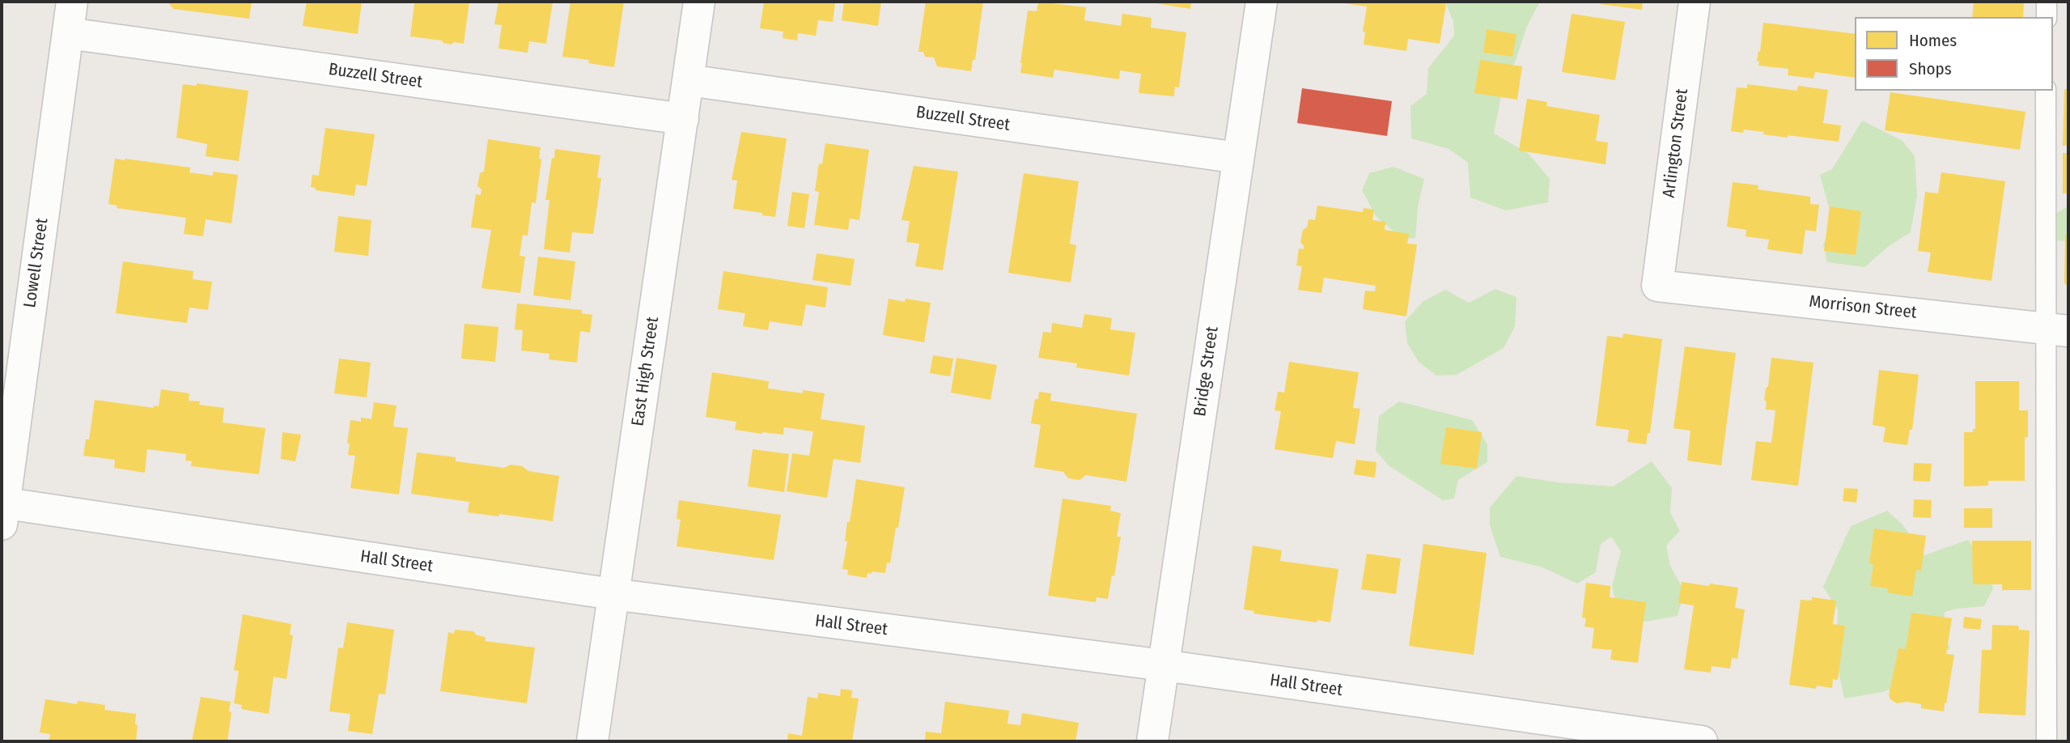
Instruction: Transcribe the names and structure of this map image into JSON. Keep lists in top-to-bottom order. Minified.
{"streets":{"street":["Buzzell Street","Arlington Street","Lowell Street","Morrison Street","East High Street","Bridge Street","Hall Street"]},"crossings":[["Buzzell Street","Lowell Street"],["Buzzell Street","East High Street"],["Buzzell Street","Bridge Street"],["Arlington Street","Morrison Street"],["Lowell Street","Hall Street"],["East High Street","Hall Street"],["Bridge Street","Hall Street"]],"legend":["Homes","Shops"]}
